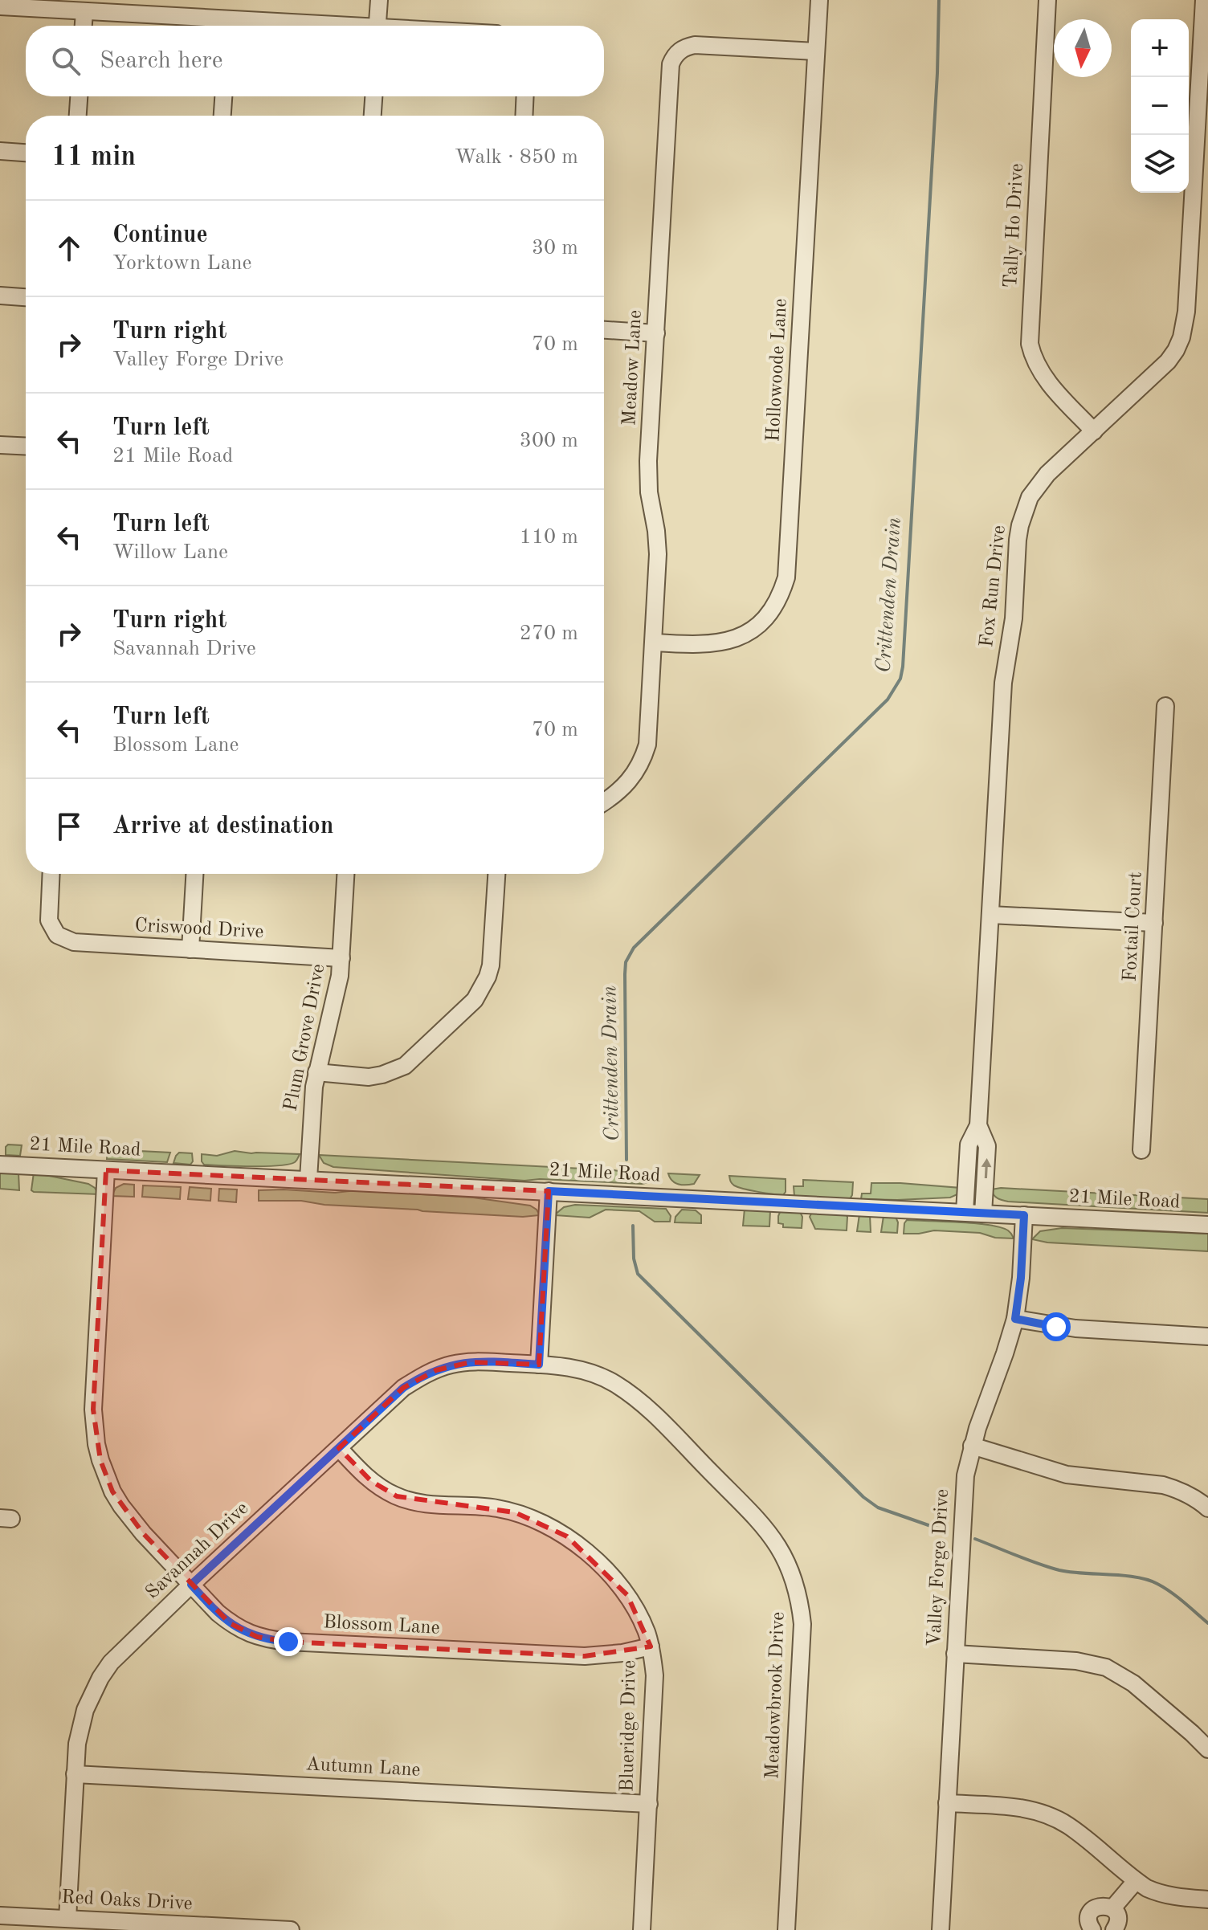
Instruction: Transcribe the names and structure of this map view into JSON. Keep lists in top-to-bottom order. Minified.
{"streets":{"street":["Tally Ho Drive","Meadow Lane","Hollowoode Lane","Fox Run Drive","Foxtail Court","Criswood Drive","Plum Grove Drive","21 Mile Road","Savannah Drive","Valley Forge Drive","Blossom Lane","Meadowbrook Drive","Blueridge Drive","Autumn Lane","Red Oaks Drive"]},"crossings":[["Tally Ho Drive","Fox Run Drive"],["Meadow Lane","Hollowoode Lane"],["Fox Run Drive","21 Mile Road"],["Criswood Drive","Plum Grove Drive"],["Plum Grove Drive","21 Mile Road"],["21 Mile Road","Valley Forge Drive"],["21 Mile Road","Blossom Lane"],["Savannah Drive","Blossom Lane"],["Savannah Drive","Meadowbrook Drive"],["Savannah Drive","Blueridge Drive"],["Savannah Drive","Autumn Lane"],["Savannah Drive","Red Oaks Drive"],["Blossom Lane","Blueridge Drive"],["Blueridge Drive","Autumn Lane"]],"water":["Crittenden Drain"],"north":"bottom","page":{"map_buttons":["+","−"],"search":"Search here","heading":["11 min","Walk · 850 m"],"list":[["Continue","Yorktown Lane","30 m"],["Turn right","Valley Forge Drive","70 m"],["Turn left","21 Mile Road","300 m"],["Turn left","Willow Lane","110 m"],["Turn right","Savannah Drive","270 m"],["Turn left","Blossom Lane","70 m"],"Arrive at destination"]}}
